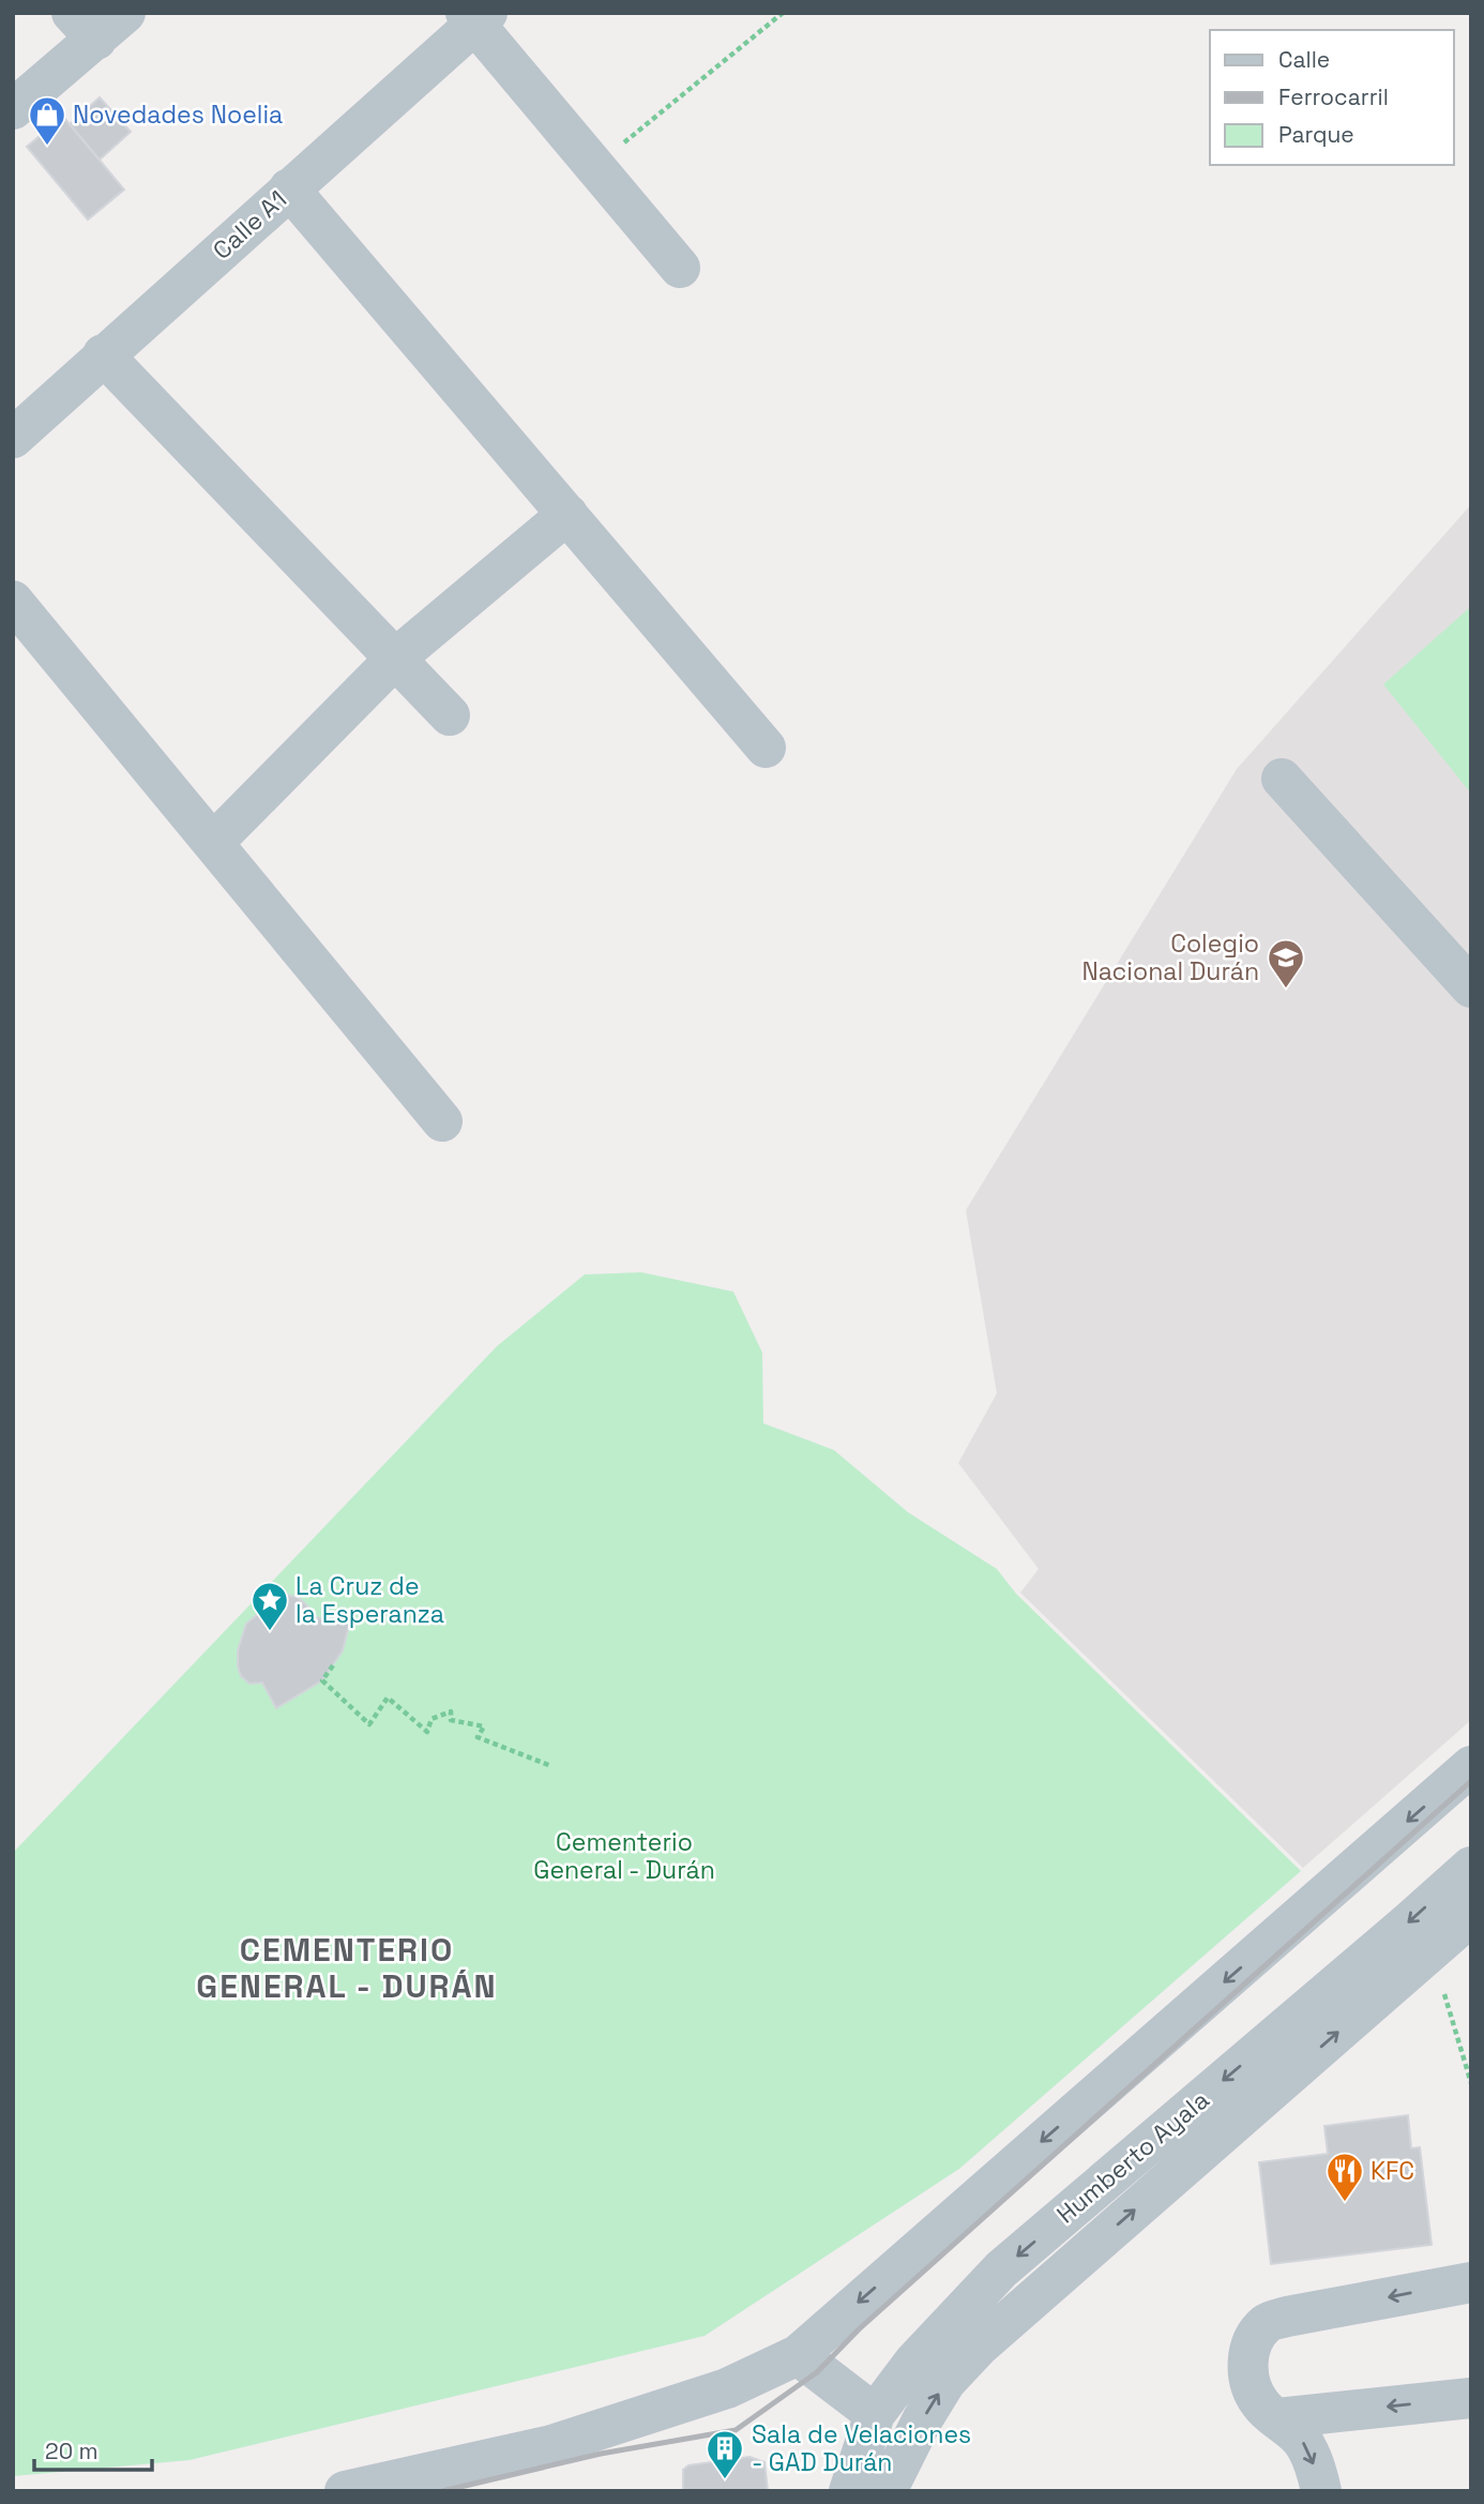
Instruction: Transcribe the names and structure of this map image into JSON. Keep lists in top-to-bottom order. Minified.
{"streets":{"street":["Calle A1","Humberto Ayala"]},"districts":["CEMENTERIO GENERAL - DURÁN"],"parks":["Cementerio General - Durán"],"places":{"shop":["Novedades Noelia"],"school or university":["Colegio Nacional Durán"],"place":["La Cruz de la Esperanza"],"restaurant":["KFC"],"building":["Sala de Velaciones - GAD Durán"]},"legend":["Calle","Ferrocarril","Parque"],"scale_bar":"20 m"}
